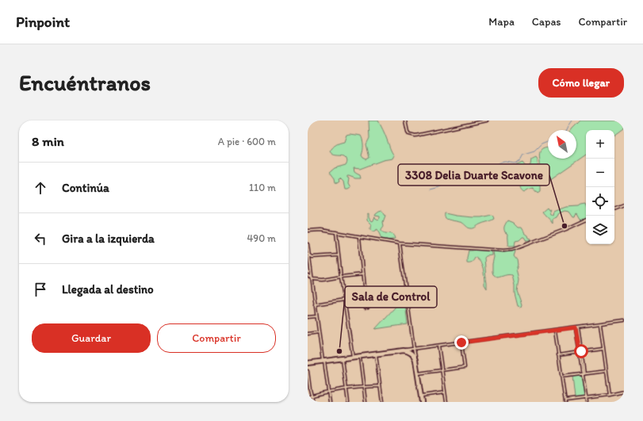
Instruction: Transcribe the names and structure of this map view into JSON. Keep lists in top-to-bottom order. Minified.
{"places":["3308 Delia Duarte Scavone","Sala de Control"],"north":"top left","page":{"header":"Pinpoint","nav":["Mapa","Capas","Compartir"],"buttons":["Cómo llegar",["Guardar","Compartir"]],"title":"Encuéntranos","heading":["8 min","A pie · 600 m"],"map_buttons":["+","−"],"list":[["Continúa","110 m"],["Gira a la izquierda","490 m"],"Llegada al destino"]}}
